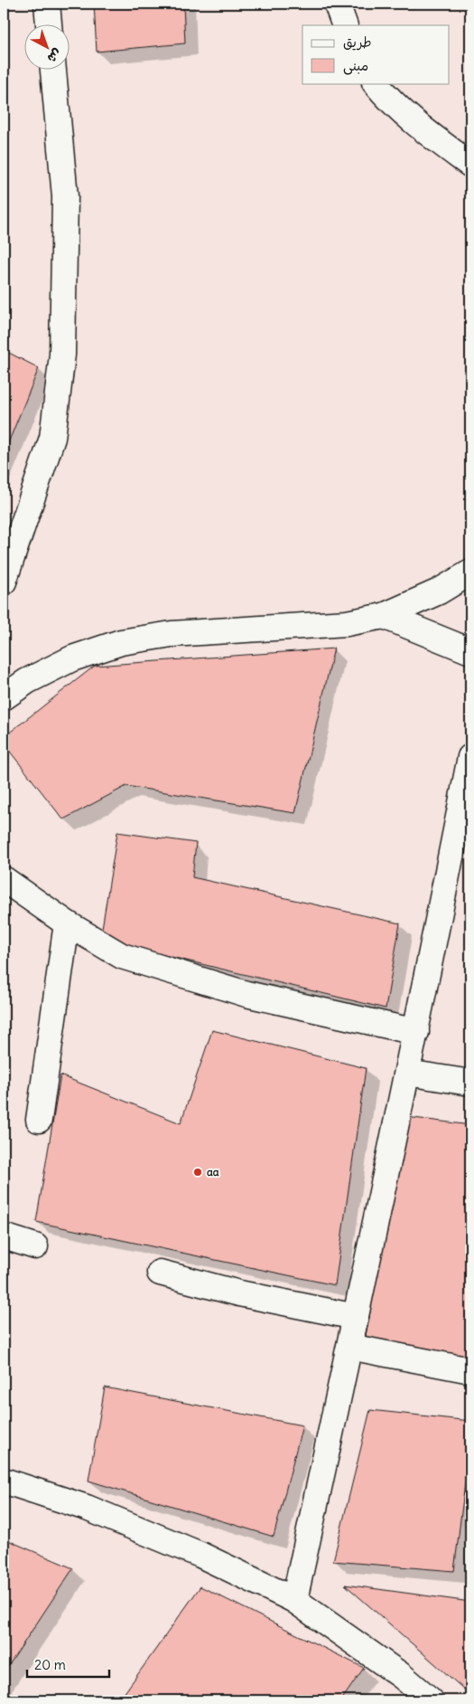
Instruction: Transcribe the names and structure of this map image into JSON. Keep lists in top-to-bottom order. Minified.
{"places":["aa"],"legend":["طريق","مبنى"],"scale_bar":"20 m","north":"bottom right"}
